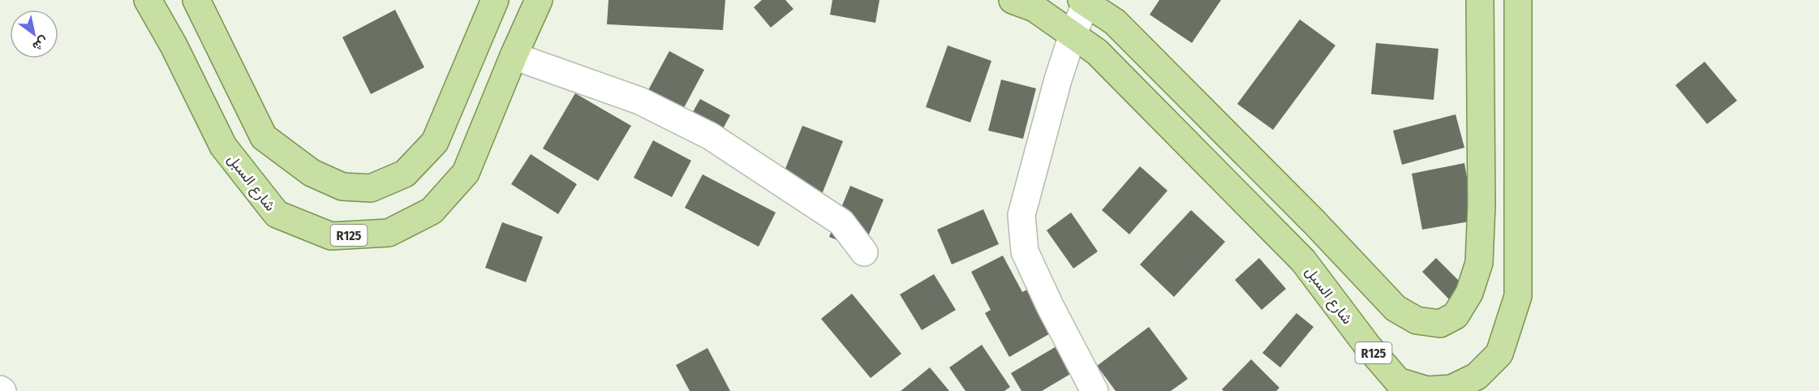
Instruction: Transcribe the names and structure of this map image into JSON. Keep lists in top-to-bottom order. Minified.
{"streets":{"main road":["شارع السبل","R125"]},"north":"bottom right"}
